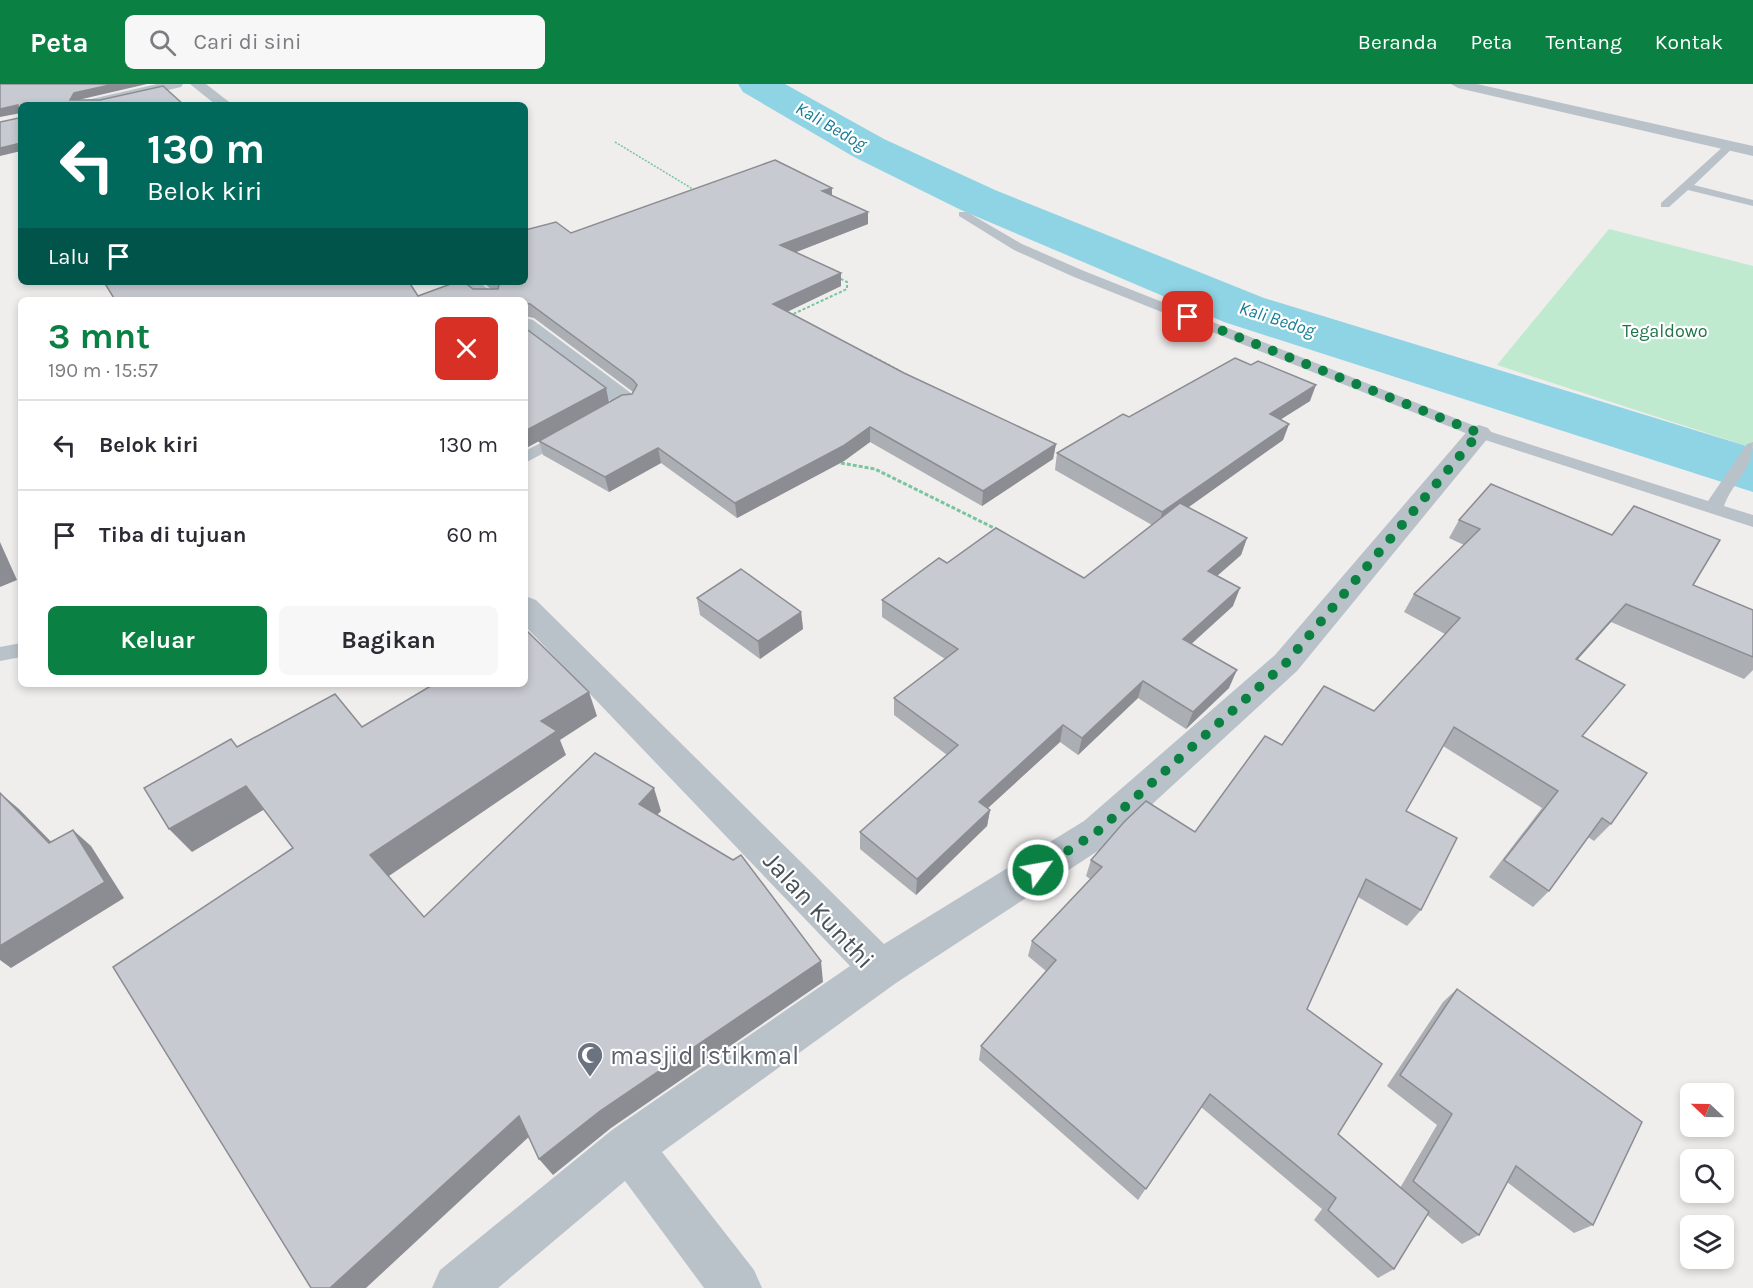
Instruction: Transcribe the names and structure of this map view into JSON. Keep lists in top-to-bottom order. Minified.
{"streets":{"street":["Jalan Kunthi"]},"water":["Kali Bedog"],"parks":["Tegaldowo"],"places":{"mosque":["masjid istikmal"]},"north":"left","page":{"header":"Peta","search":"Cari di sini","nav":["Beranda","Peta","Tentang","Kontak"],"turn":["130 m","Belok kiri"],"then":"Lalu","heading":["3 mnt","190 m · 15:57"],"list":[{"name":"Belok kiri","value":"130 m"},{"name":"Tiba di tujuan","value":"60 m"}],"buttons":["Keluar","Bagikan"]}}
